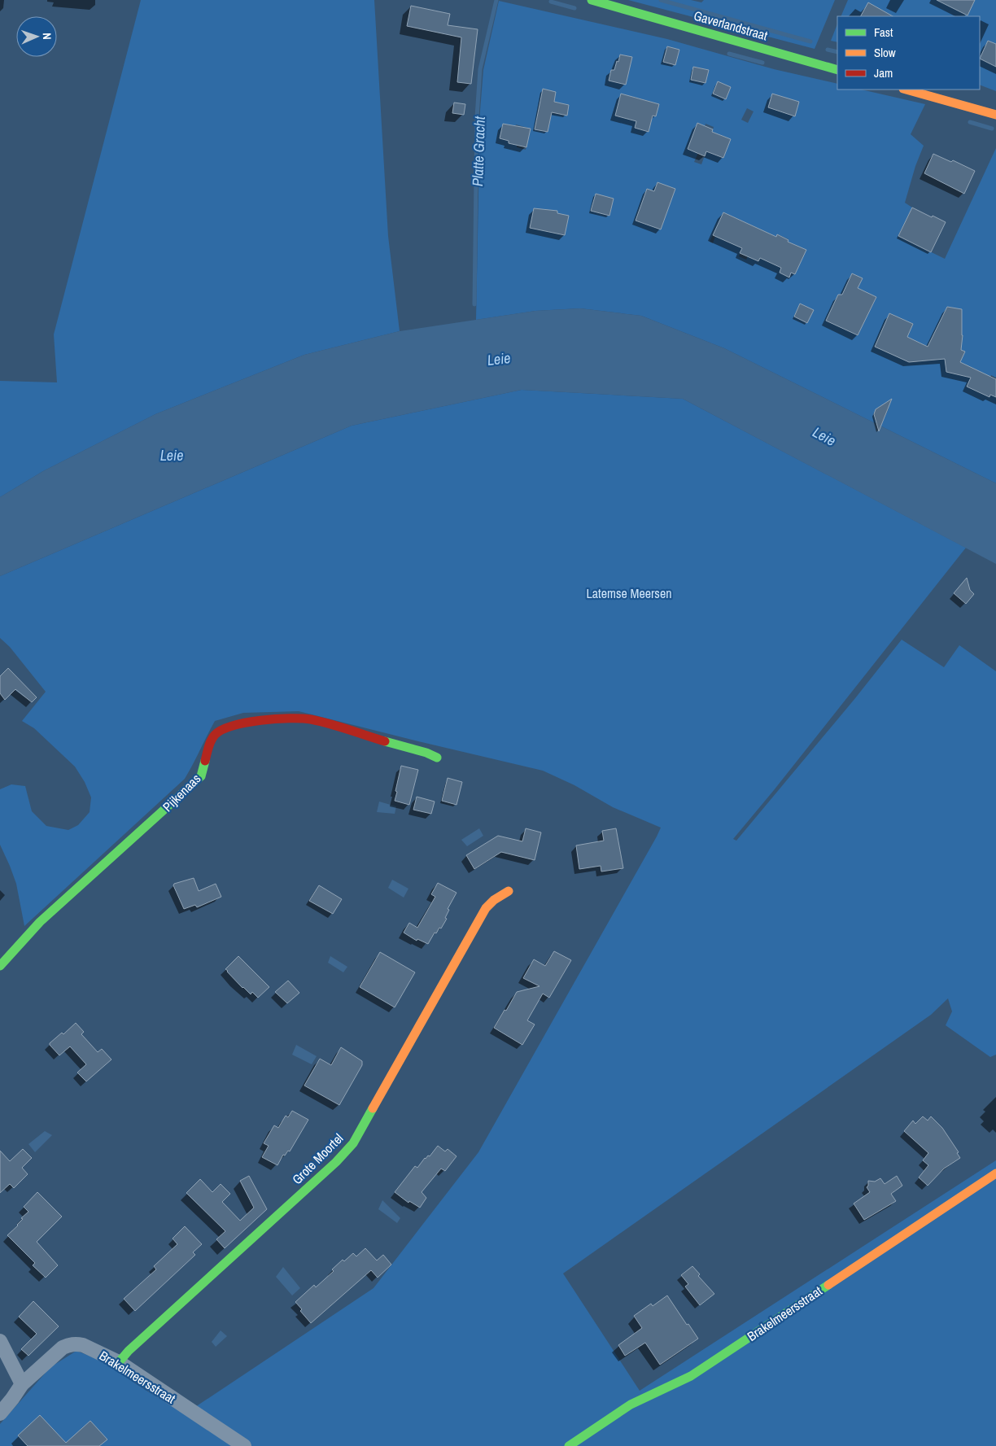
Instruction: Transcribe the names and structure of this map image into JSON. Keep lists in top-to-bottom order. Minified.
{"streets":{"street":["Gaverlandstraat","Pijkenaas","Grote Moortel","Brakelmeersstraat"]},"crossings":[["Grote Moortel","Brakelmeersstraat"]],"water":["Platte Gracht","Leie"],"parks":["Latemse Meersen"],"legend":["Fast","Slow","Jam"],"north":"right"}
